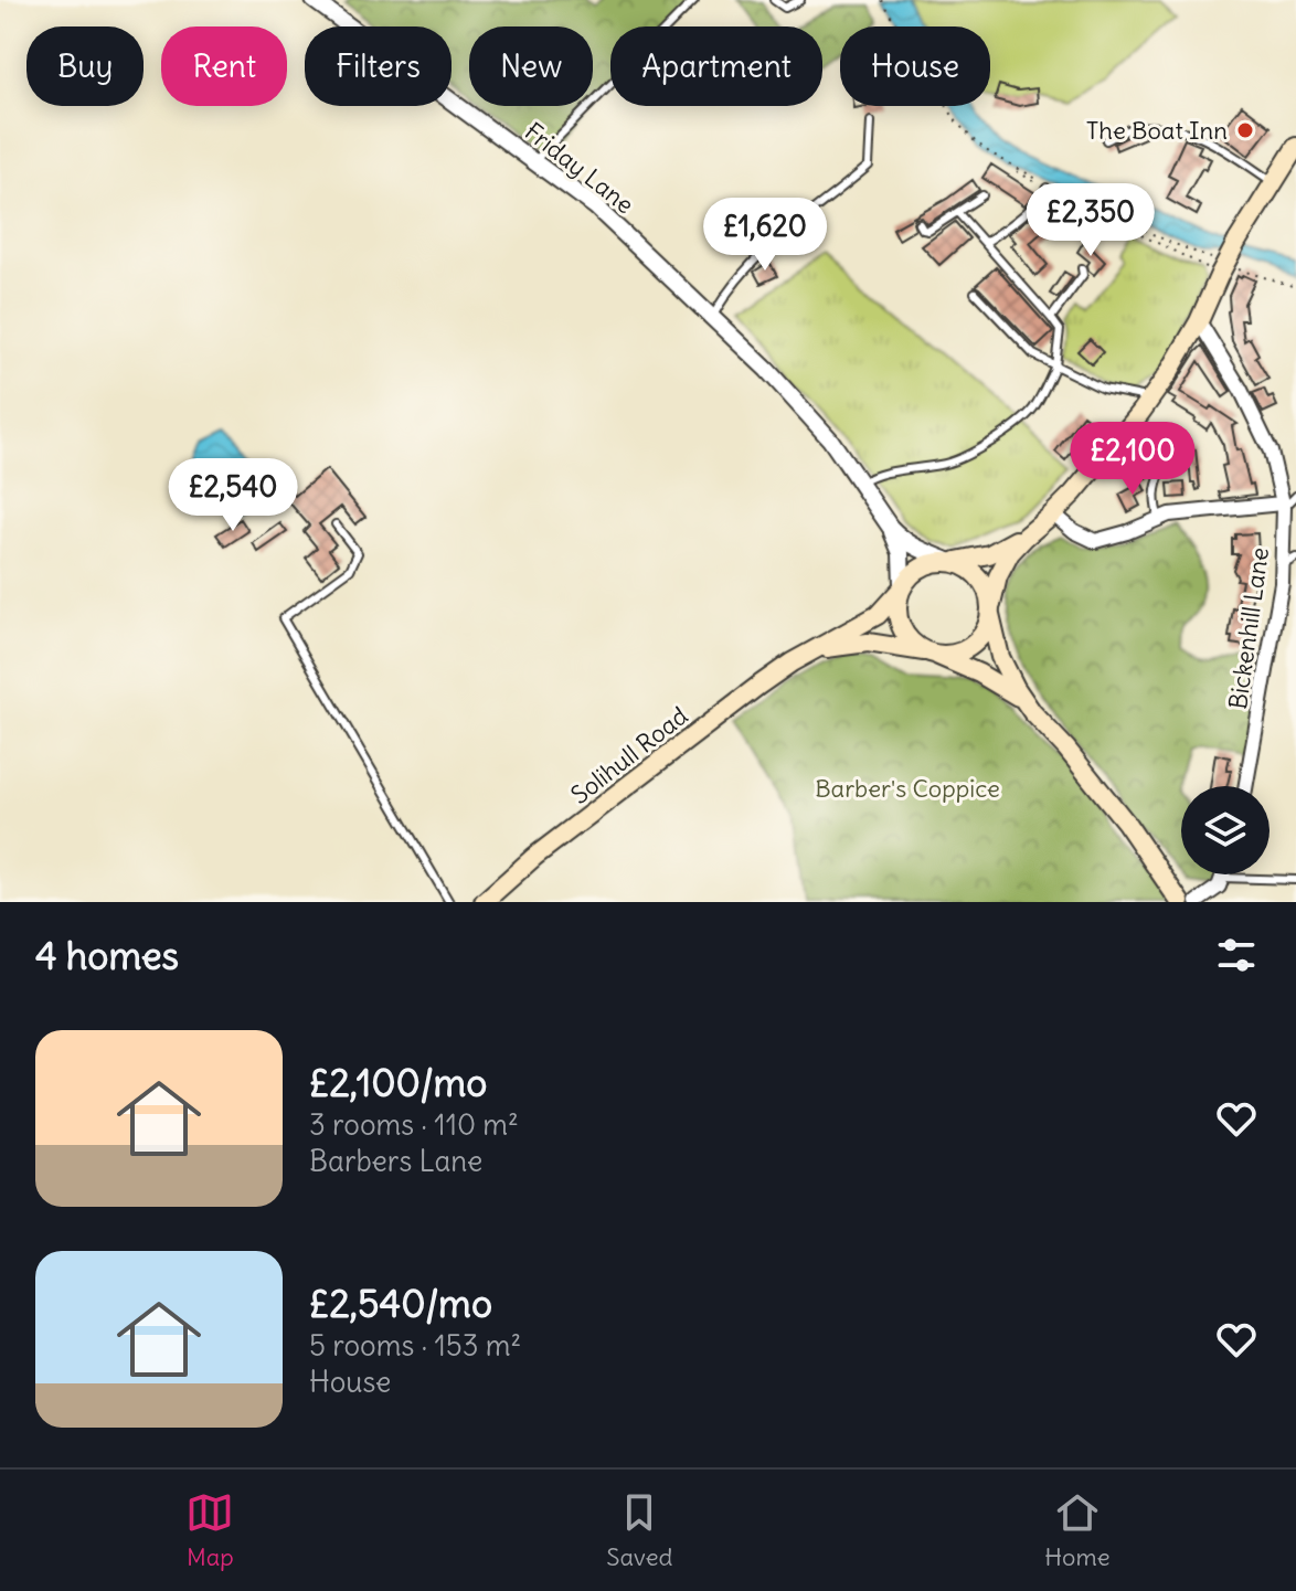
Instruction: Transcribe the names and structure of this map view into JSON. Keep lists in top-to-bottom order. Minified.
{"streets":{"main road":["Solihull Road"],"street":["Friday Lane","Bickenhill Lane"]},"crossings":[["Friday Lane","Solihull Road"]],"parks":["Barber's Coppice"],"places":["The Boat Inn"],"page":{"chip":["Buy","Rent","Filters","New","Apartment","House"],"price":["£2,350","£1,620","£2,100","£2,540"],"heading":"4 homes","list":[{"name":"£2,100/mo","note":"3 rooms · 110 m² · Barbers Lane"},{"name":"£2,540/mo","note":"5 rooms · 153 m² · House"}],"tabs":["Map","Saved","Home"]}}
